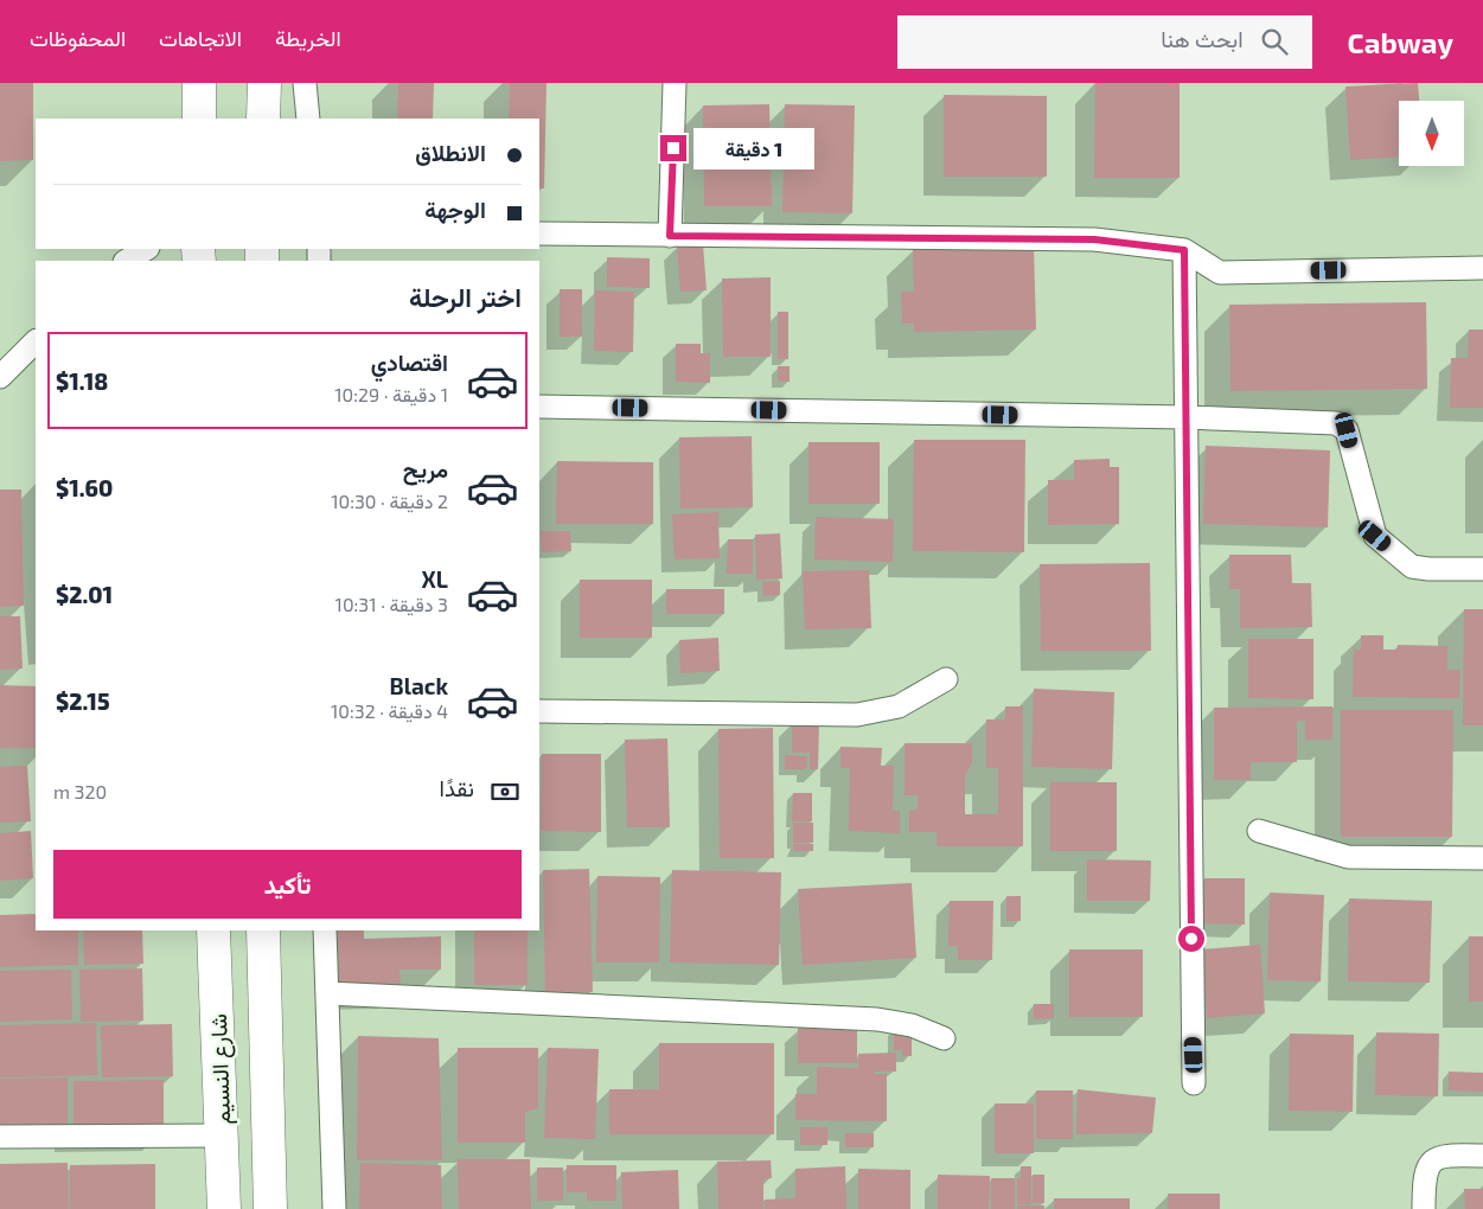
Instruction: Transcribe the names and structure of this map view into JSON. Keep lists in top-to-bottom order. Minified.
{"streets":{"street":["شارع النسيم"]},"north":"bottom","page":{"header":"Cabway","search":"ابحث هنا","nav":["الخريطة","الاتجاهات","المحفوظات"],"banner":["الانطلاق","الوجهة"],"bubble":"1 دقيقة","heading":"اختر الرحلة","list":[{"name":"اقتصادي","note":"1 دقيقة · 10:29","value":"$1.18"},{"name":"مريح","note":"2 دقيقة · 10:30","value":"$1.60"},{"name":"XL","note":"3 دقيقة · 10:31","value":"$2.01"},{"name":"Black","note":"4 دقيقة · 10:32","value":"$2.15"}],"pay":["نقدًا","320 m"],"buttons":"تأكيد"}}
